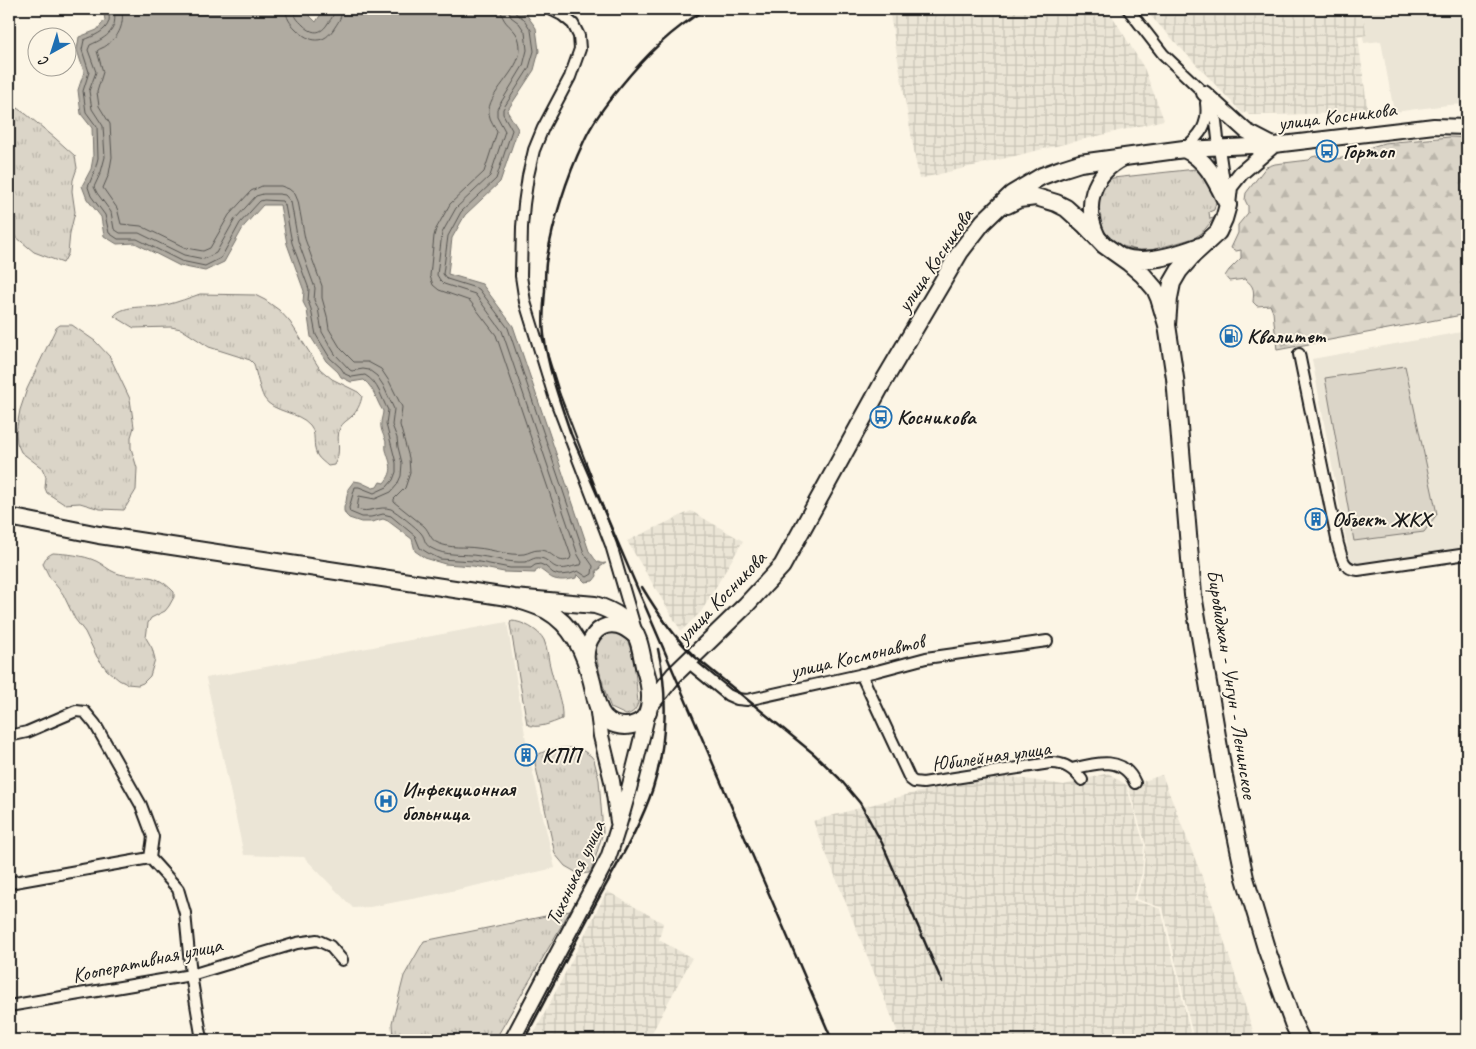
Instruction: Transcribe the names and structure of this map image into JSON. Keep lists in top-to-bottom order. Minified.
{"streets":{"main road":["улица Косникова","Биробиджан - Унгун - Ленинское"],"street":["улица Космонавтов","Юбилейная улица","Тихонькая улица","Кооперативная улица"]},"crossings":[["улица Косникова","улица Космонавтов"],["улица Косникова","Тихонькая улица"],["улица Космонавтов","Юбилейная улица"]],"places":{"bus stop":["Гортоп","Косникова"],"fuel station":["Квалитет"],"building":["Объект ЖКХ","КПП"],"hospital":["Инфекционная больница"]},"north":"bottom left"}
